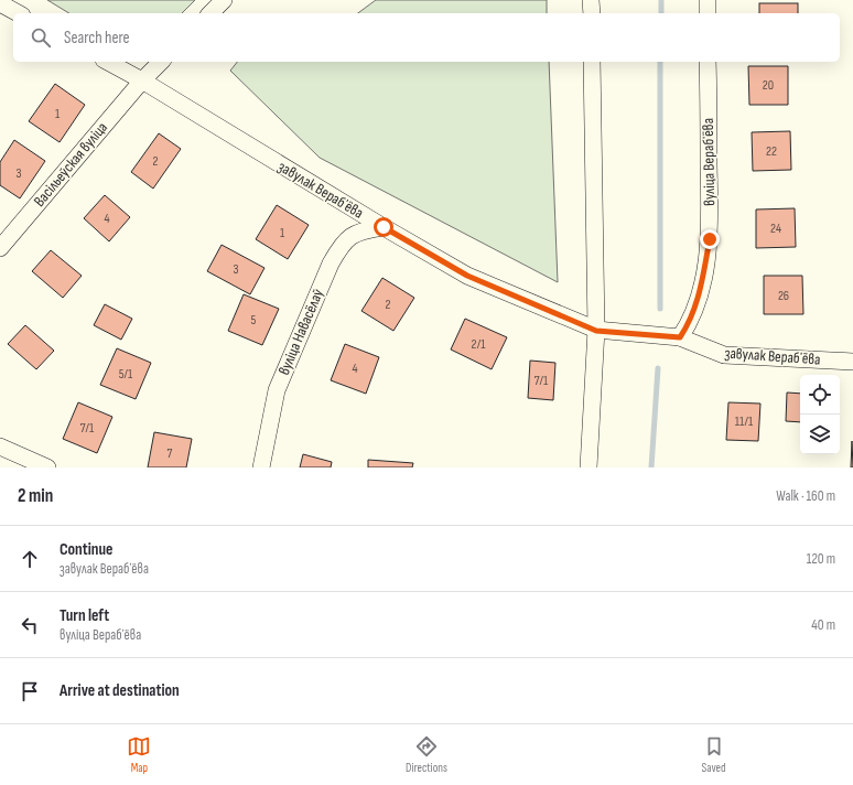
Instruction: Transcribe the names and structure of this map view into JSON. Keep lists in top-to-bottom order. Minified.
{"streets":{"street":["вуліца Верабʼёва","Васільеўская вуліца","завулак Верабʼёва","вуліца Навасёлаў"]},"crossings":[["вуліца Верабʼёва","завулак Верабʼёва"],["Васільеўская вуліца","завулак Верабʼёва"],["завулак Верабʼёва","вуліца Навасёлаў"]],"house_numbers":["20","1","22","2","3","4","24","1","3","26","2","5","2/1","4","5/1","7/1","11/1","7/1","7"],"page":{"search":"Search here","heading":["2 min","Walk · 160 m"],"list":[["Continue","завулак Верабʼёва","120 m"],["Turn left","вуліца Верабʼёва","40 m"],"Arrive at destination"],"nav":["Map","Directions","Saved"]}}
